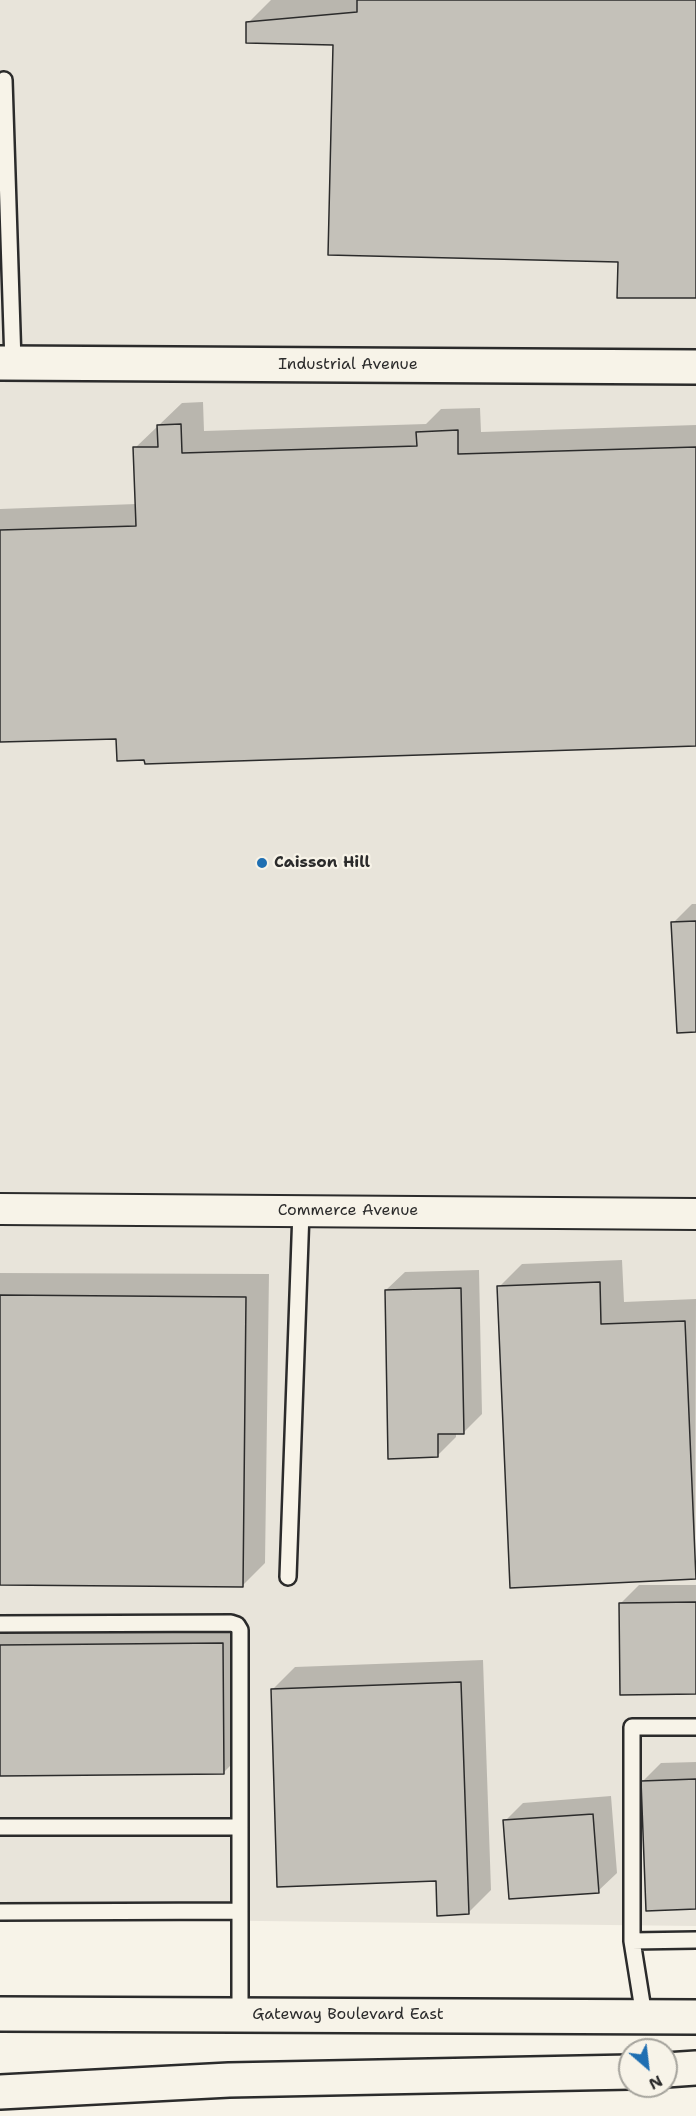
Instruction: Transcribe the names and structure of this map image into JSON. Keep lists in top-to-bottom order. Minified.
{"streets":{"main road":["Industrial Avenue","Gateway Boulevard East"],"street":["Commerce Avenue"]},"places":["Caisson Hill"],"north":"bottom right"}
